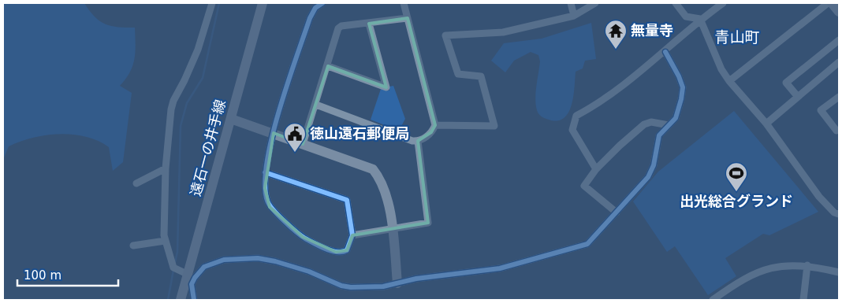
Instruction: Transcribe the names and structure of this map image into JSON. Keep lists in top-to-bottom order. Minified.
{"streets":{"street":["遠石一の井手線"]},"districts":["青山町"],"places":{"temple":["無量寺"],"public building":["徳山遠石郵便局"],"sports":["出光総合グランド"]},"scale_bar":"100 m"}
